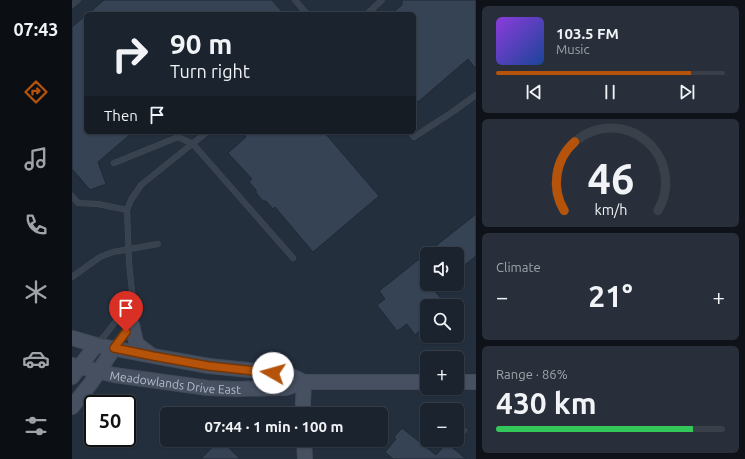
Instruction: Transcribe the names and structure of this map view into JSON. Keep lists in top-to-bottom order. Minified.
{"streets":{"main road":["Meadowlands Drive East"]},"page":{"tabs":"07:43","turn":["90 m","Turn right"],"song":["103.5 FM","Music"],"then":"Then","tile":["Climate",["Range · 86%","430 km"]],"map_buttons":["+","−"],"heat":["−","21°","+"],"limit":"50","trip":"07:44 · 1 min · 100 m","gauge":["46","km/h"]}}
